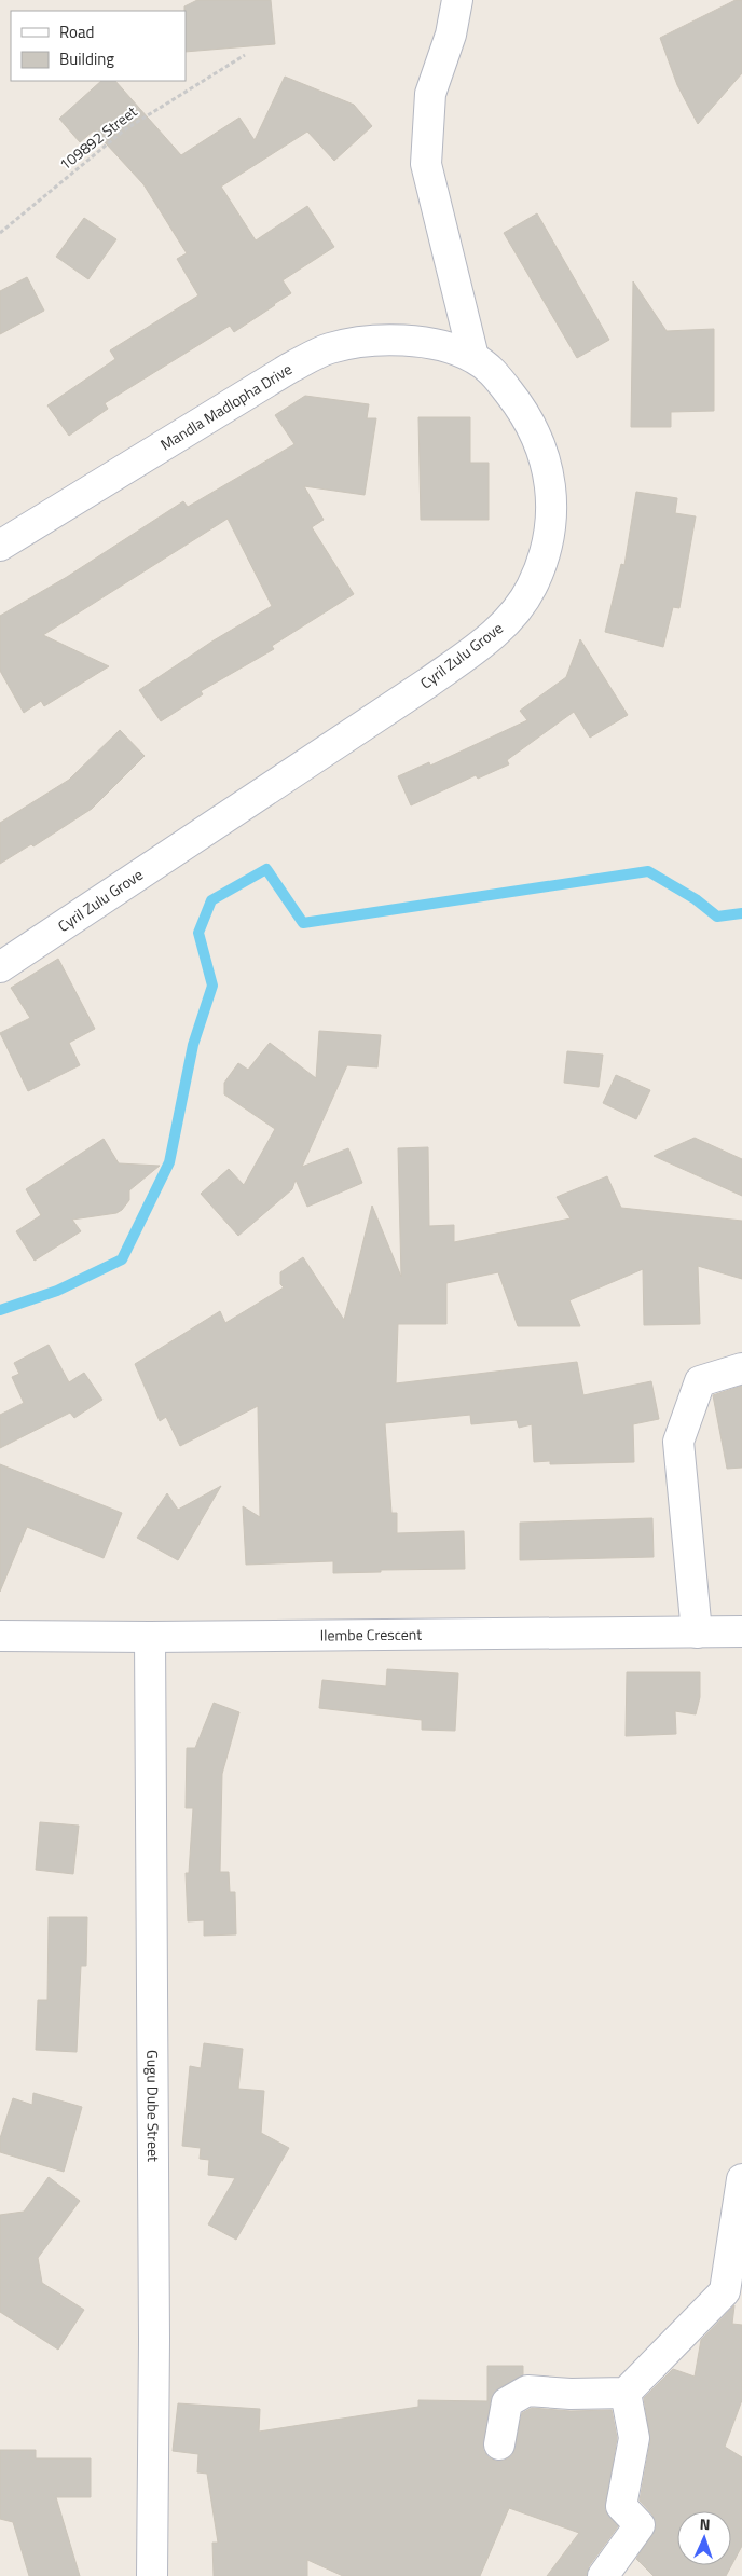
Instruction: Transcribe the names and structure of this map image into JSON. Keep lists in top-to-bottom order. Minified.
{"streets":{"street":["Mandla Madlopha Drive","Cyril Zulu Grove","Ilembe Crescent","Gugu Dube Street"],"path":["109892 Street"]},"crossings":[["Mandla Madlopha Drive","Cyril Zulu Grove"],["Ilembe Crescent","Gugu Dube Street"]],"legend":["Road","Building"],"north":"top"}
